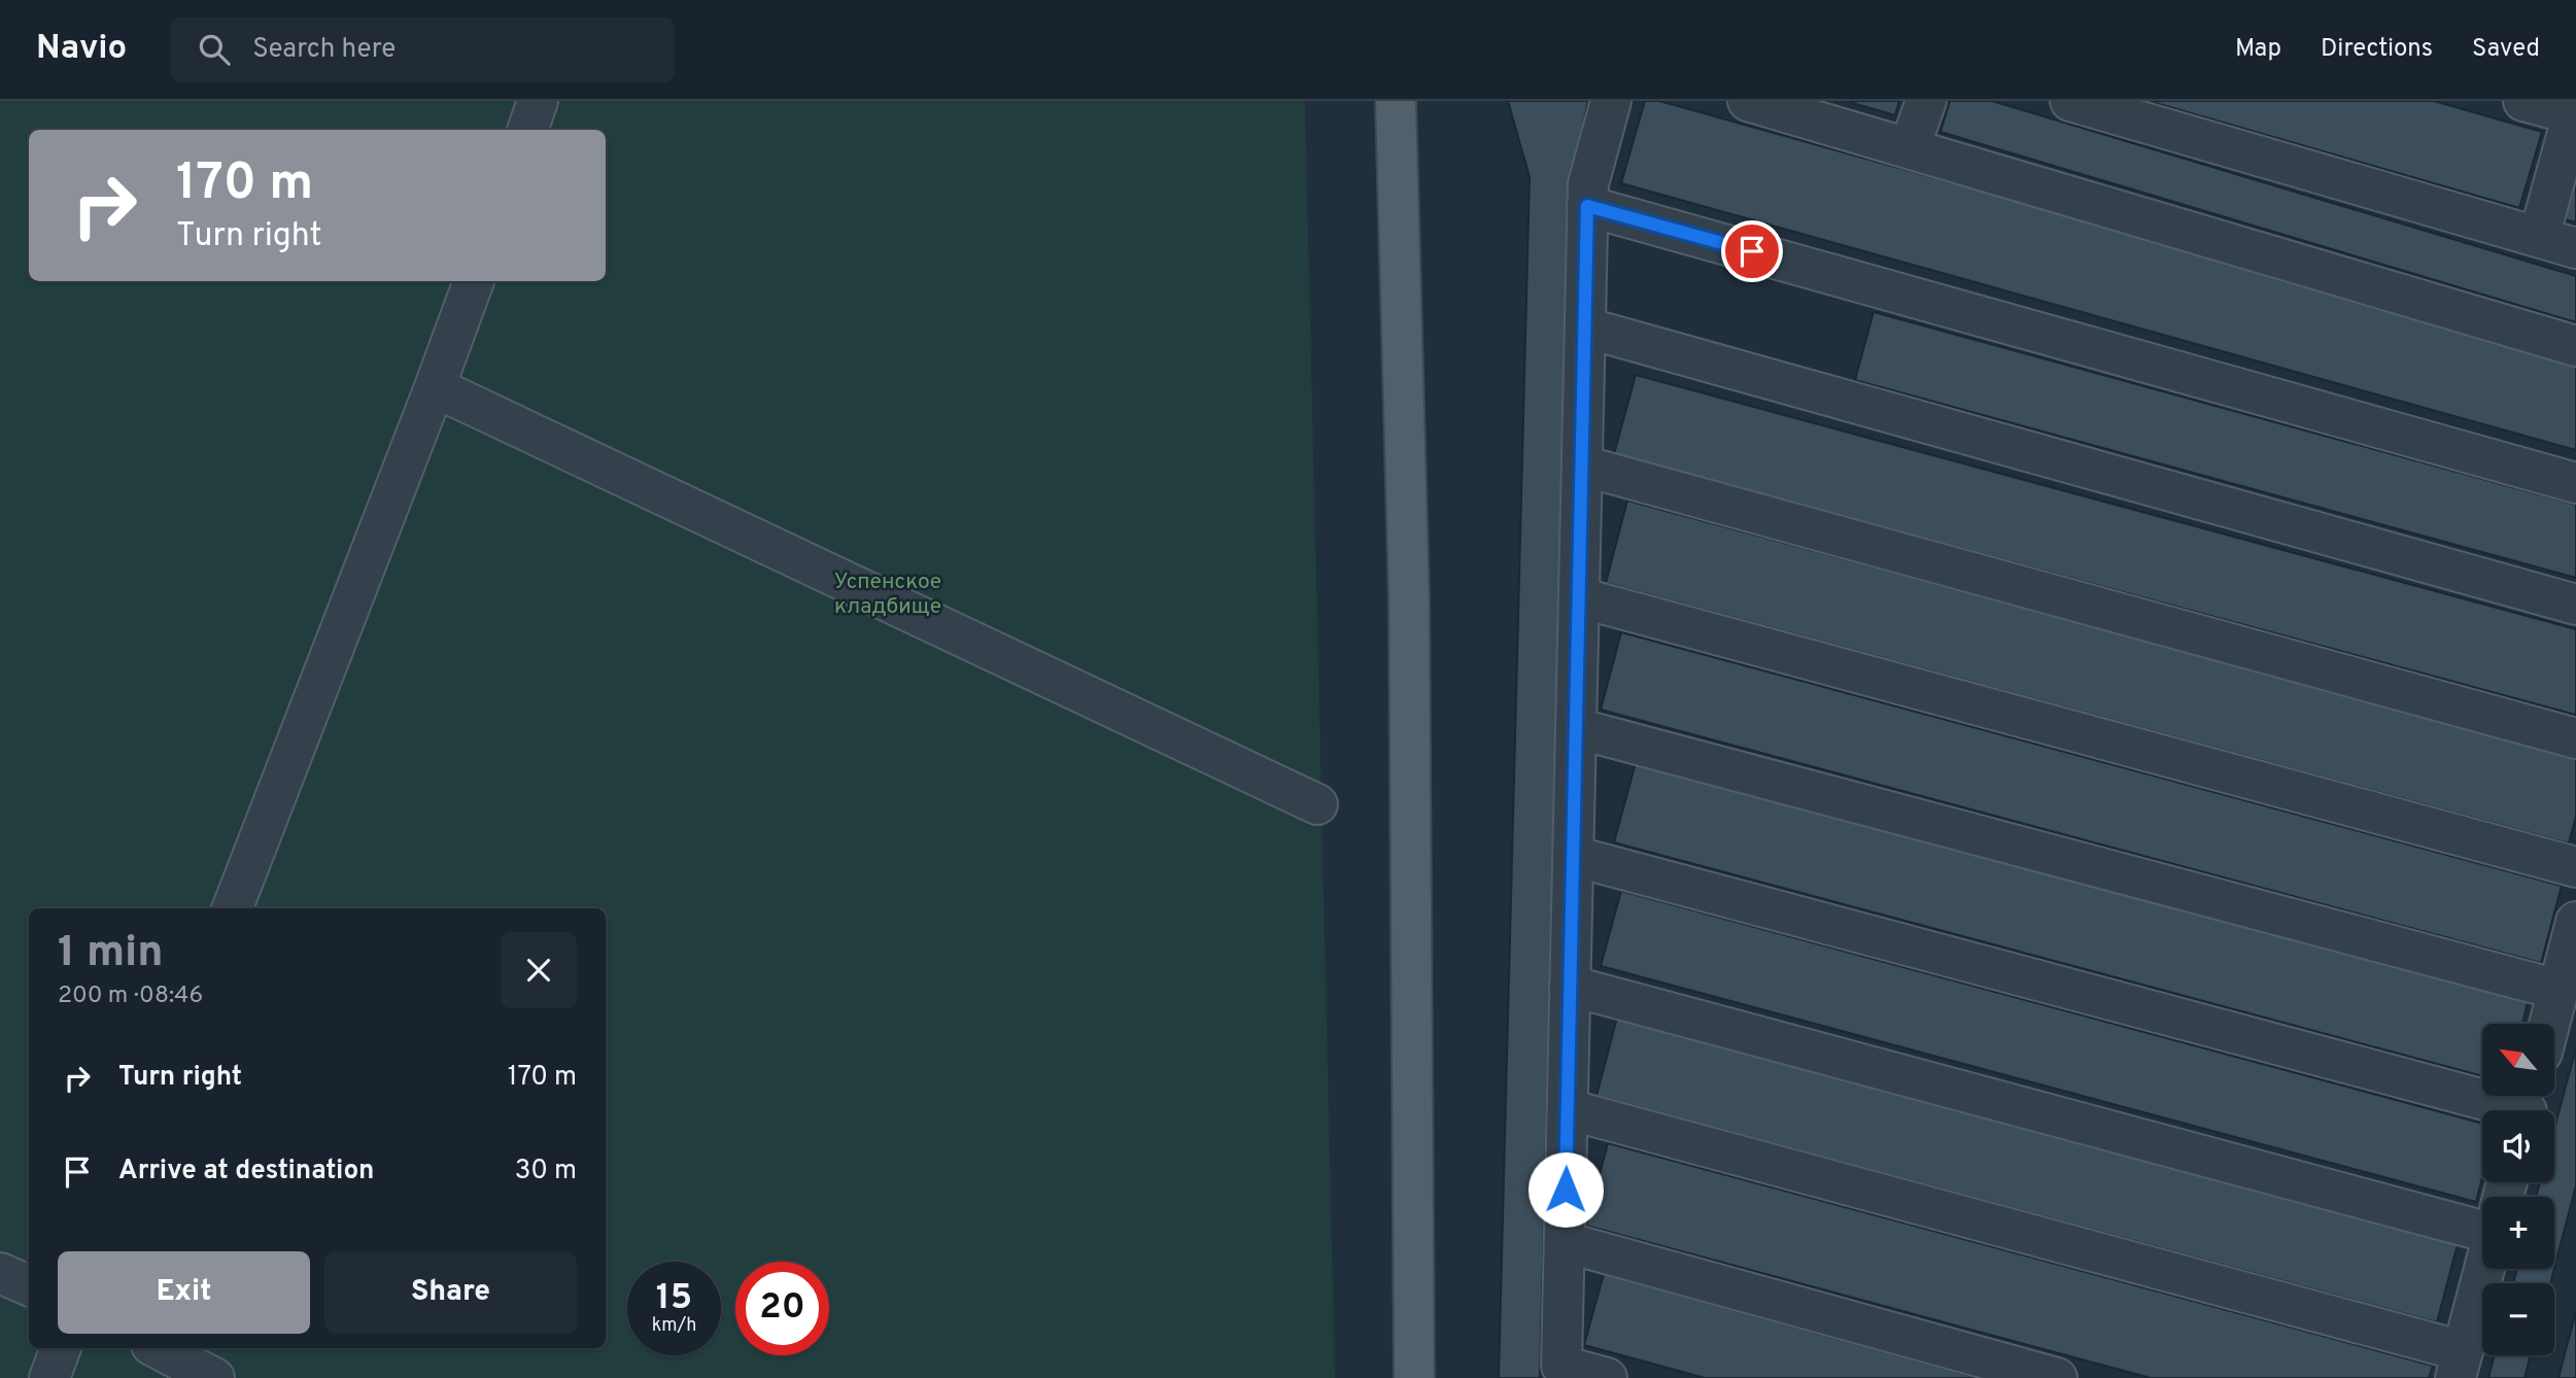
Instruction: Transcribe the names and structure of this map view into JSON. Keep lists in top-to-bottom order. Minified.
{"parks":["Успенское кладбище"],"north":"top left","page":{"header":"Navio","search":"Search here","nav":["Map","Directions","Saved"],"turn":["170 m","Turn right"],"heading":["1 min","200 m · 08:46"],"map_buttons":["+","−"],"list":[{"name":"Turn right","value":"170 m"},{"name":"Arrive at destination","value":"30 m"}],"buttons":["Exit","Share"],"speed":"15 km/h","limit":"20"}}
